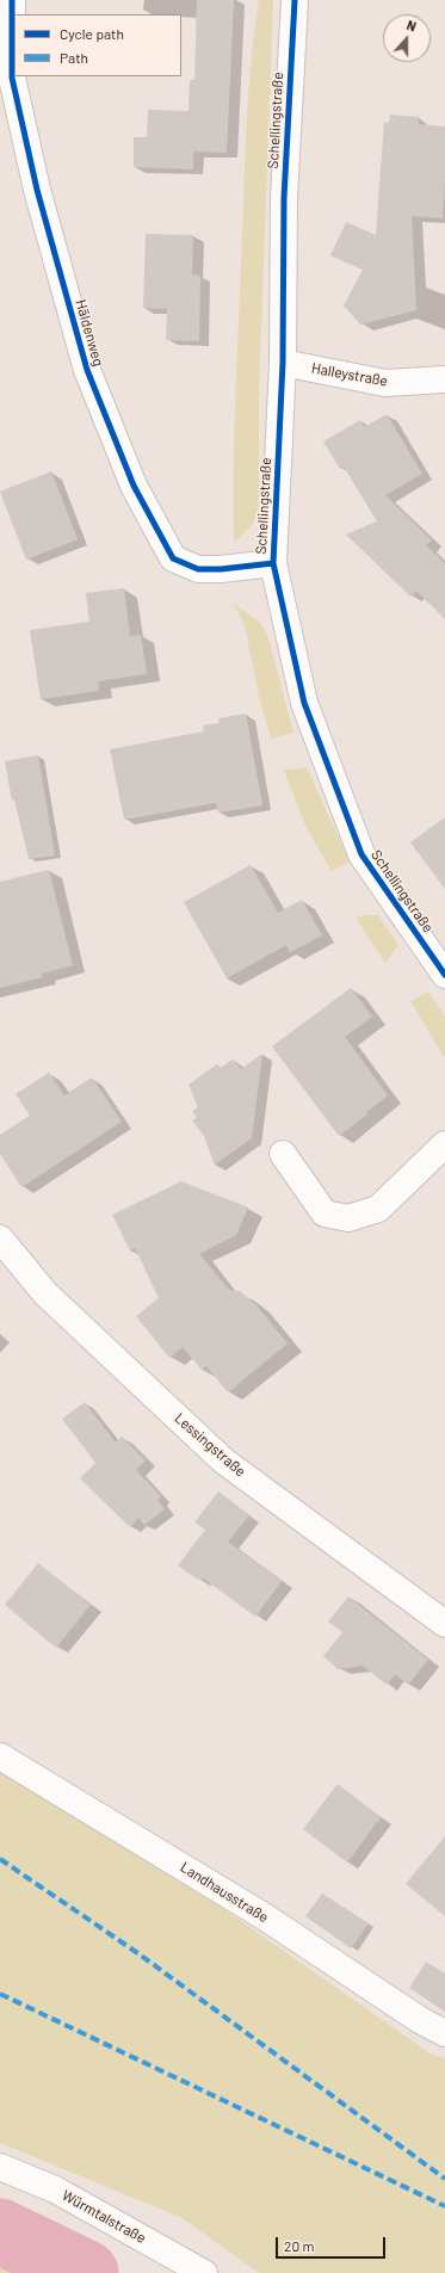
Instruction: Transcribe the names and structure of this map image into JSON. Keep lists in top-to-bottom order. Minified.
{"streets":{"street":["Schellingstraße","Häldenweg","Halleystraße","Lessingstraße","Landhausstraße","Würmtalstraße"]},"crossings":[["Schellingstraße","Häldenweg"],["Schellingstraße","Halleystraße"]],"legend":["Cycle path","Path"],"scale_bar":"20 m","north":"top"}
